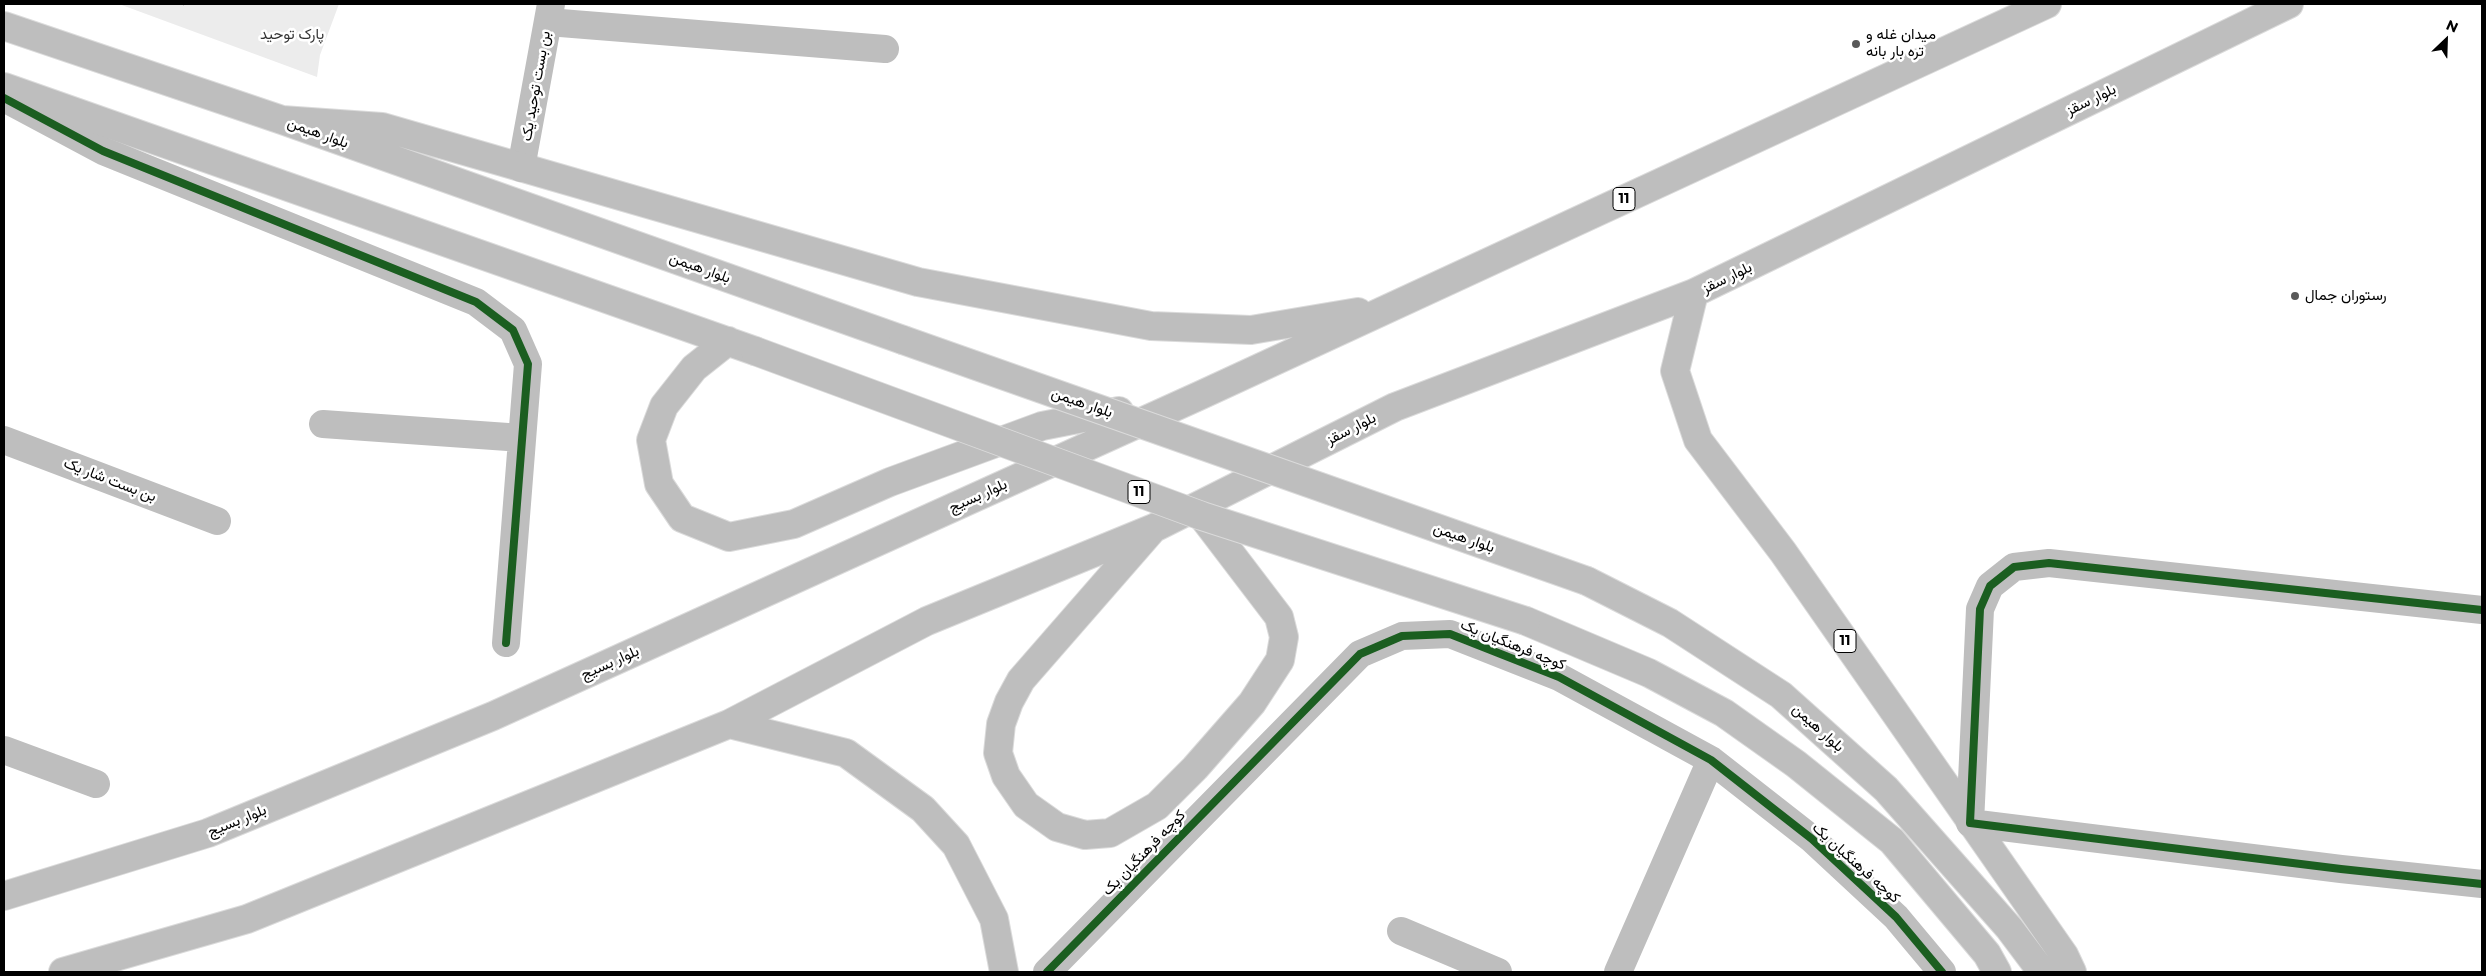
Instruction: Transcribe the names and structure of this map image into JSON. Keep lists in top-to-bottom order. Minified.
{"streets":{"main road":["بن بست توحید یک","بلوار سقز","بلوار هیمن","11","بن بست شار یک","بلوار بسیج","کوچه فرهنگیان یک"]},"crossings":[["بلوار سقز","11"],["11","بلوار بسیج"]],"parks":["پارک توحید"],"places":["میدان غله و تره بار بانه","رستوران جمال"],"north":"top right"}
